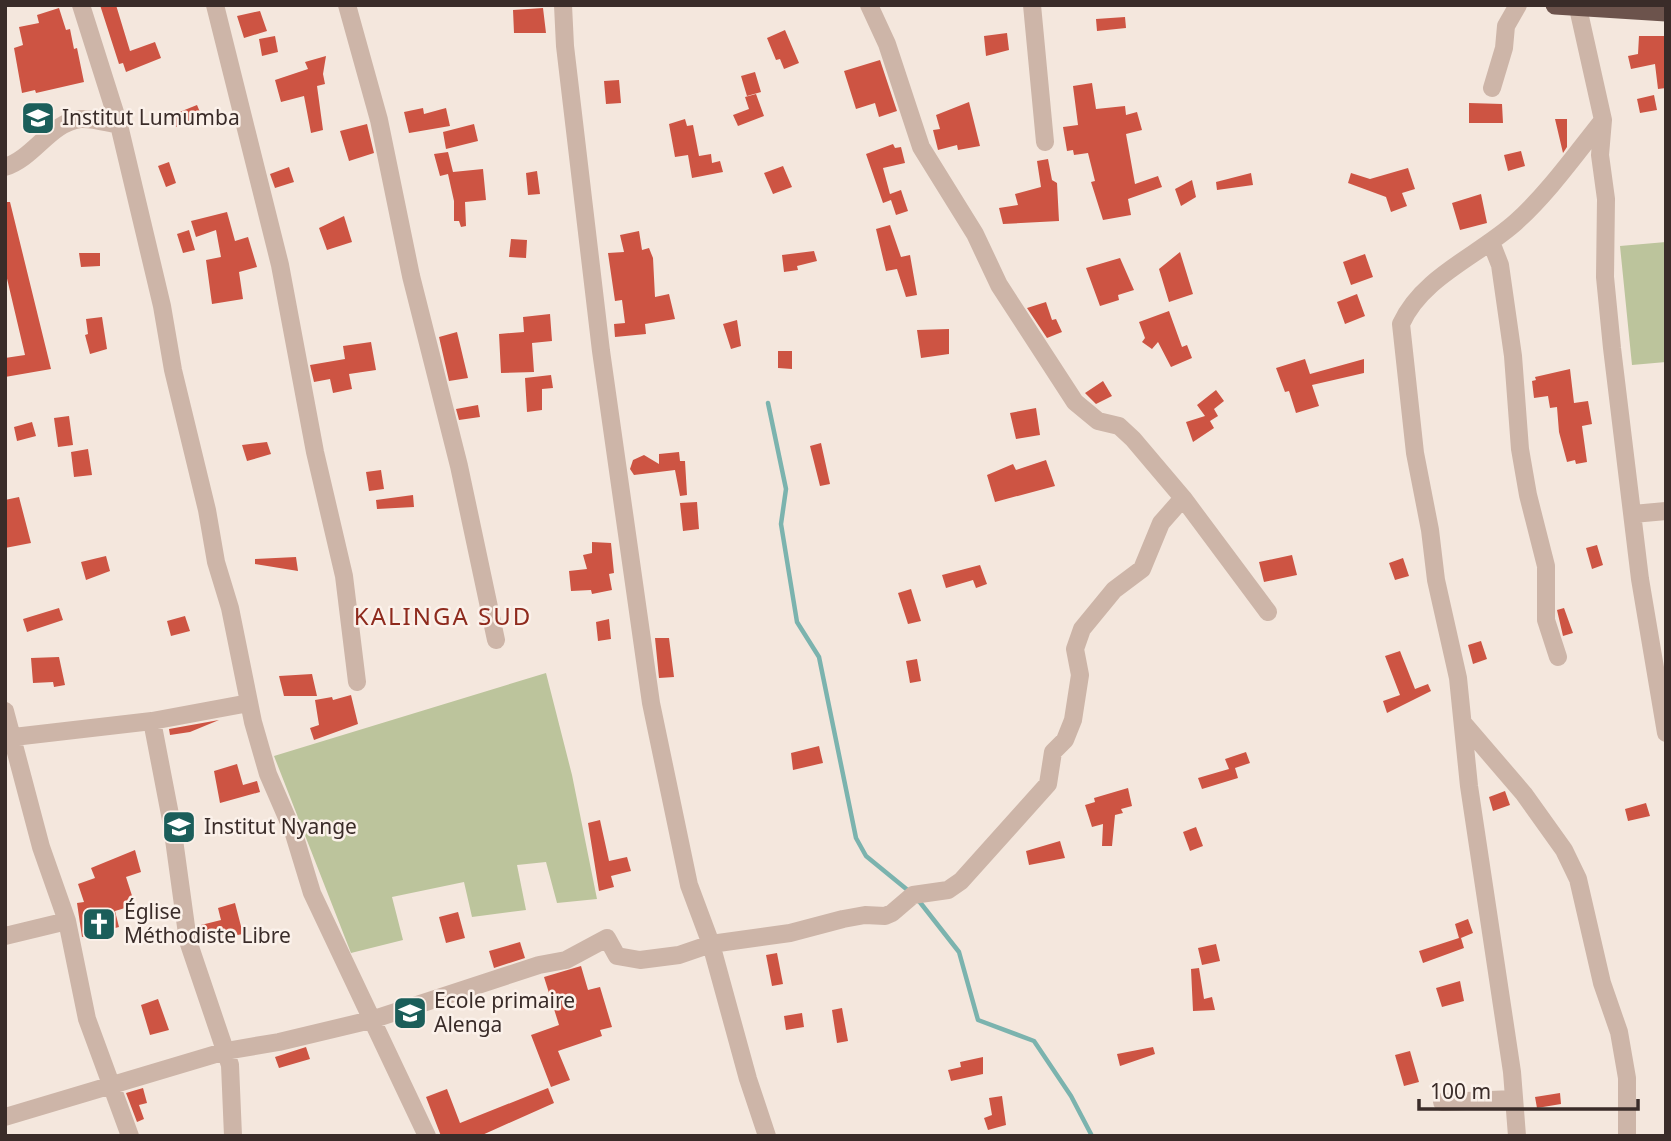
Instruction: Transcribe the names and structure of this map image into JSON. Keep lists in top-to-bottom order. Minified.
{"districts":["KALINGA SUD"],"places":{"school or university":["Institut Lumumba","Institut Nyange","Ecole primaire Alenga"],"church":["Église Méthodiste Libre"]},"scale_bar":"100 m"}
